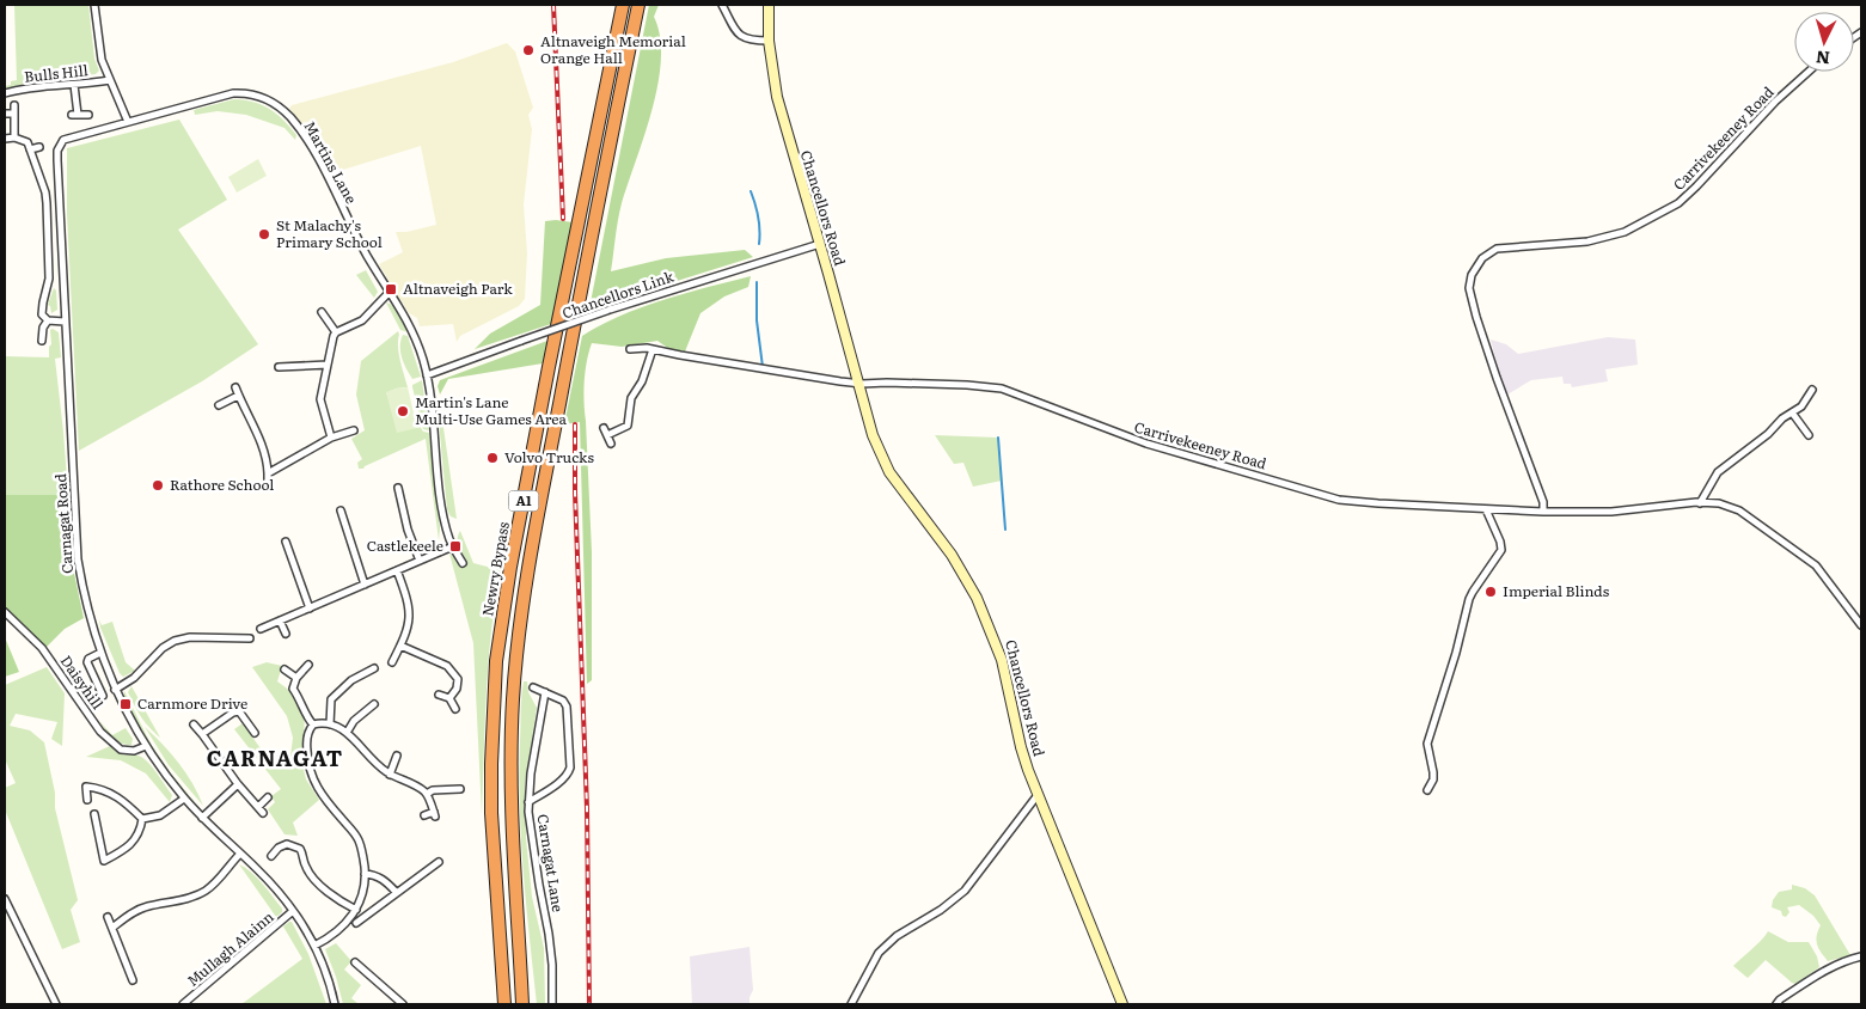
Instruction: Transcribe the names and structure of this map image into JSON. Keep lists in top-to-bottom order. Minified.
{"streets":{"highway":["A1","Newry Bypass"],"street":["Bulls Hill","Carrivekeeney Road","Martins Lane","Chancellors Road","Chancellors Link","Carnagat Road","Daisyhill","Carnagat Lane","Mullagh Alainn"]},"crossings":[["Carrivekeeney Road","Chancellors Road"],["Martins Lane","Chancellors Link"],["Martins Lane","Carnagat Road"],["Chancellors Road","Chancellors Link"],["Carnagat Road","Daisyhill"],["Carnagat Road","Mullagh Alainn"]],"districts":["CARNAGAT"],"places":{"other":["Altnaveigh Memorial Orange Hall","St Malachy's Primary School","Martin's Lane Multi-Use Games Area","Volvo Trucks","Rathore School","Imperial Blinds"],"transit":["Altnaveigh Park","Castlekeele","Carnmore Drive"]},"north":"bottom"}
